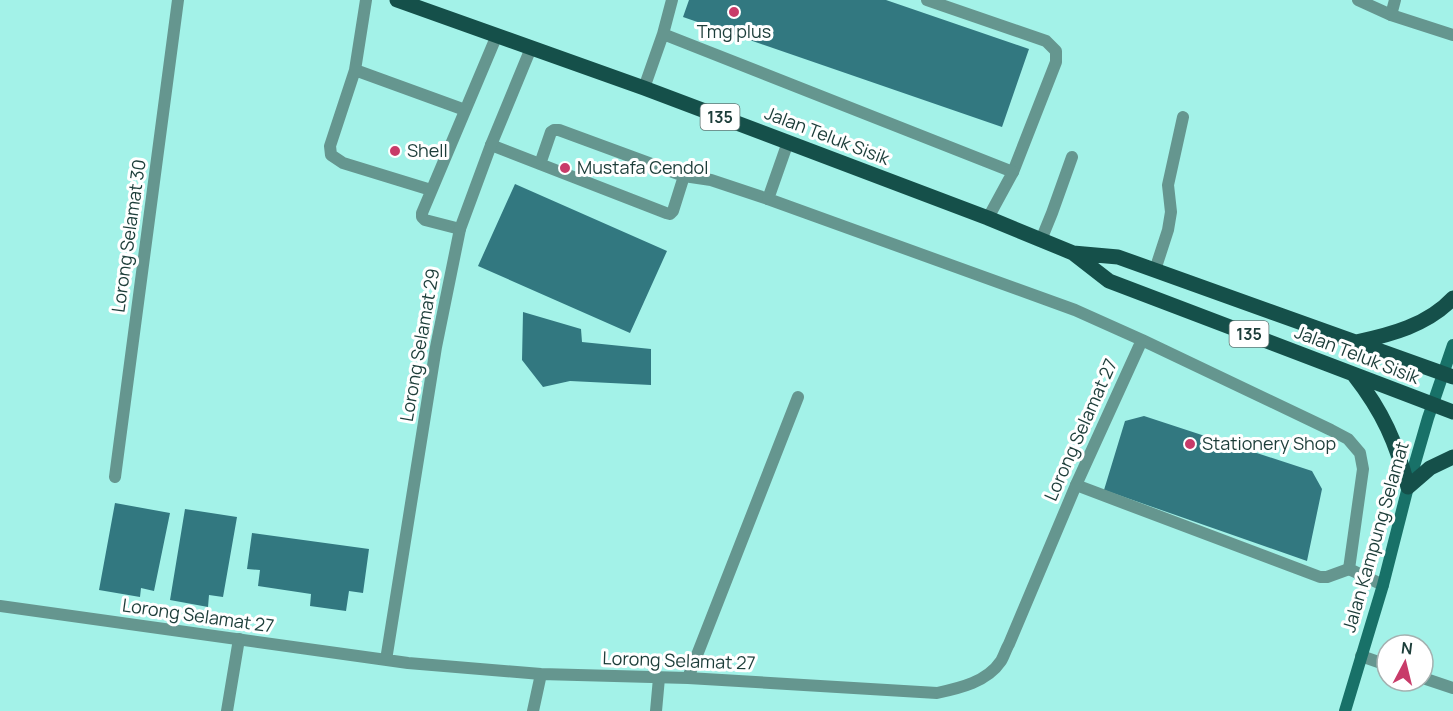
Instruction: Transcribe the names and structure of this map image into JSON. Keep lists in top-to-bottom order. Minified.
{"streets":{"main road":["135","Jalan Teluk Sisik"],"street":["Lorong Selamat 30","Lorong Selamat 29","Lorong Selamat 27","Jalan Kampung Selamat"]},"crossings":[["135","Jalan Teluk Sisik"],["135","Jalan Kampung Selamat"],["Jalan Teluk Sisik","Lorong Selamat 29"],["Jalan Teluk Sisik","Jalan Kampung Selamat"],["Lorong Selamat 29","Lorong Selamat 27"]],"places":["Tmg plus","Shell","Mustafa Cendol","Stationery Shop"],"north":"top"}
